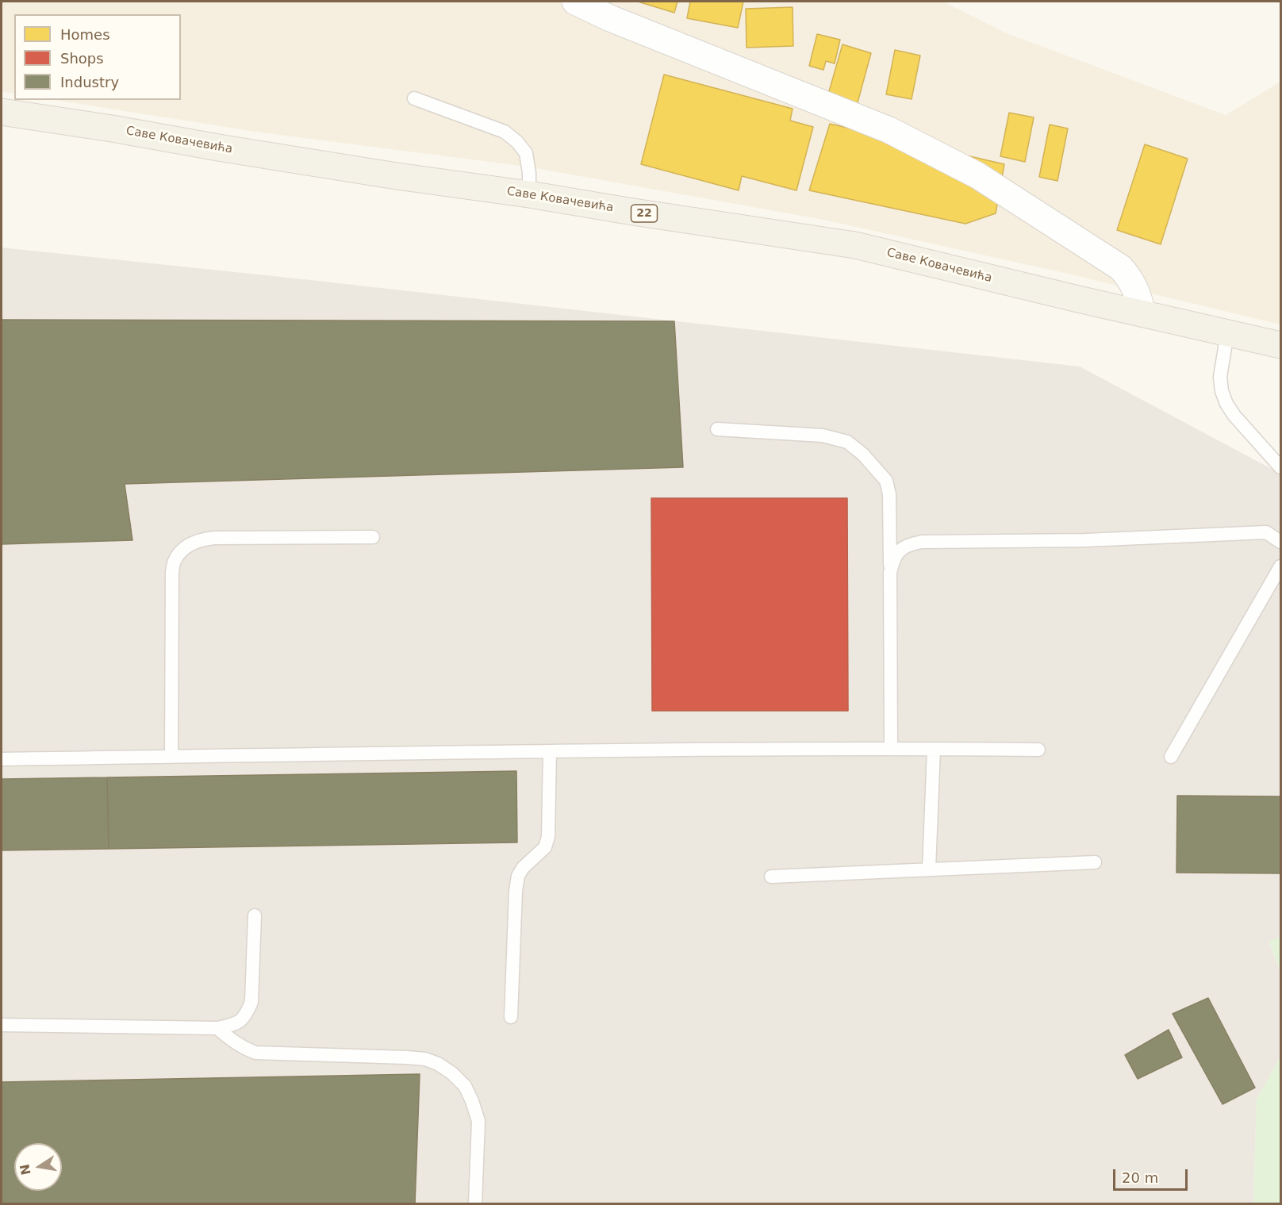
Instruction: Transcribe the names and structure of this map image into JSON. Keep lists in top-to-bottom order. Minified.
{"streets":{"main road":["Саве Ковачевића","22"]},"legend":["Homes","Shops","Industry"],"scale_bar":"20 m","north":"left"}
